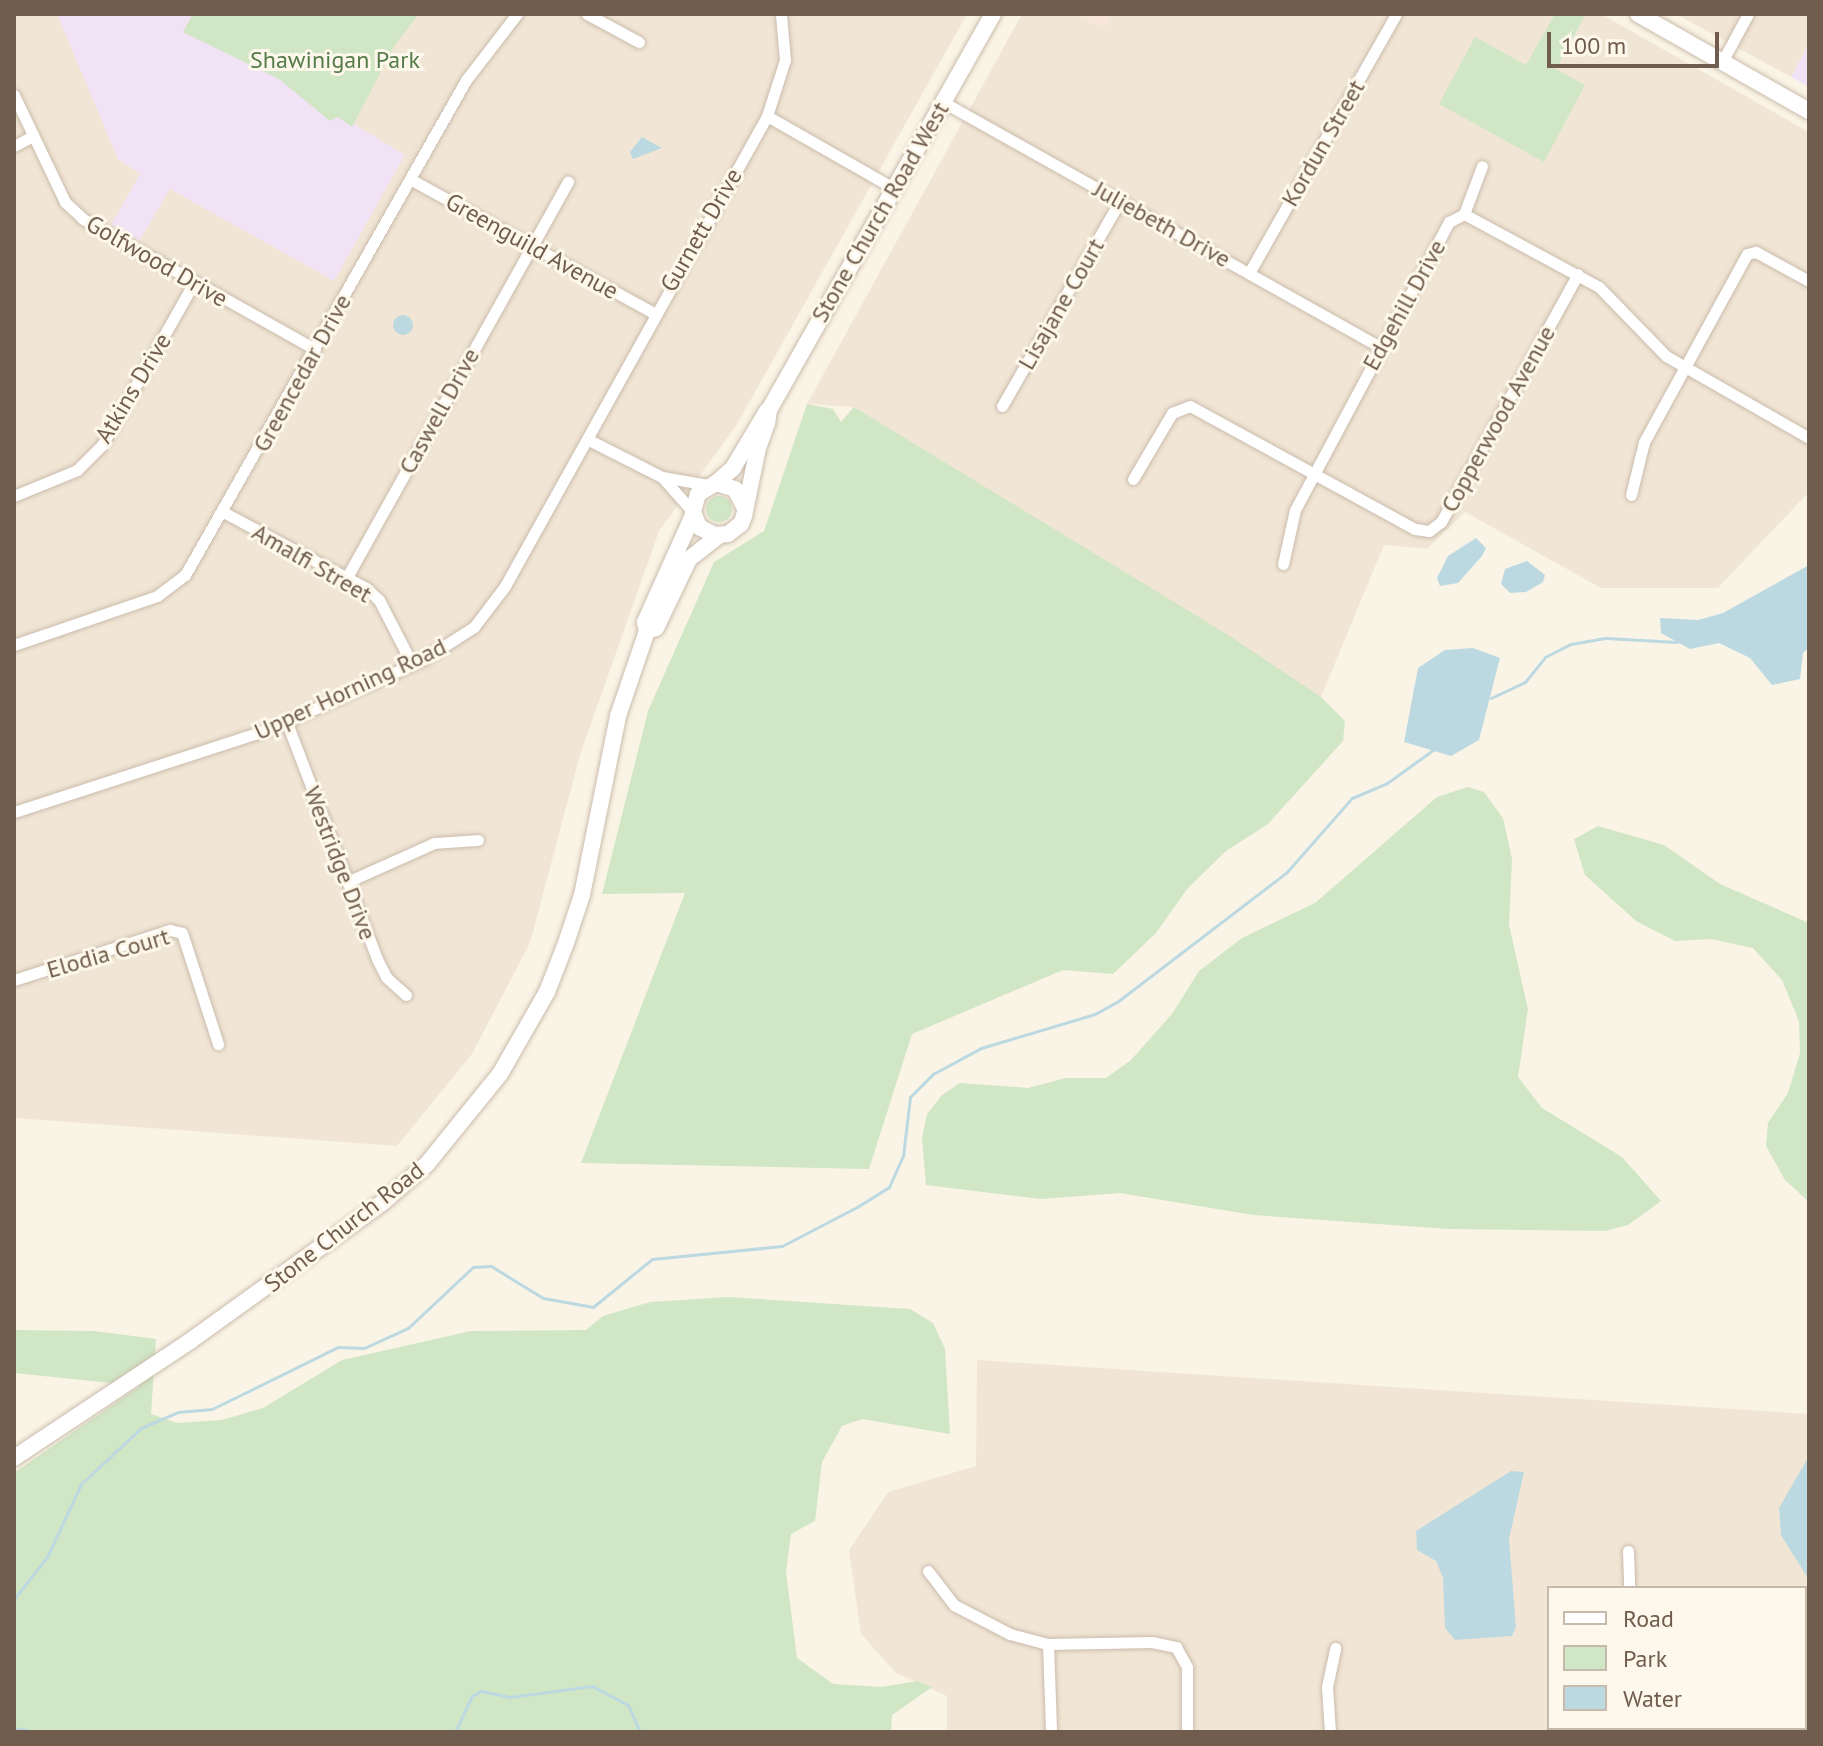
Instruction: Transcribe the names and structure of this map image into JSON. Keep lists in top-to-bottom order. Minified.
{"streets":{"main road":["Stone Church Road West","Stone Church Road"],"street":["Kordun Street","Juliebeth Drive","Gurnett Drive","Greenguild Avenue","Golfwood Drive","Lisajane Court","Edgehill Drive","Greencedar Drive","Atkins Drive","Caswell Drive","Copperwood Avenue","Amalfi Street","Upper Horning Road","Westridge Drive","Elodia Court"]},"crossings":[["Kordun Street","Juliebeth Drive"],["Stone Church Road West","Juliebeth Drive"],["Juliebeth Drive","Lisajane Court"],["Juliebeth Drive","Edgehill Drive"],["Gurnett Drive","Greenguild Avenue"],["Gurnett Drive","Upper Horning Road"],["Greenguild Avenue","Greencedar Drive"],["Greenguild Avenue","Caswell Drive"],["Golfwood Drive","Greencedar Drive"],["Golfwood Drive","Atkins Drive"],["Edgehill Drive","Copperwood Avenue"],["Greencedar Drive","Amalfi Street"],["Caswell Drive","Amalfi Street"],["Amalfi Street","Upper Horning Road"],["Upper Horning Road","Westridge Drive"]],"parks":["Shawinigan Park"],"legend":["Road","Park","Water"],"scale_bar":"100 m"}
